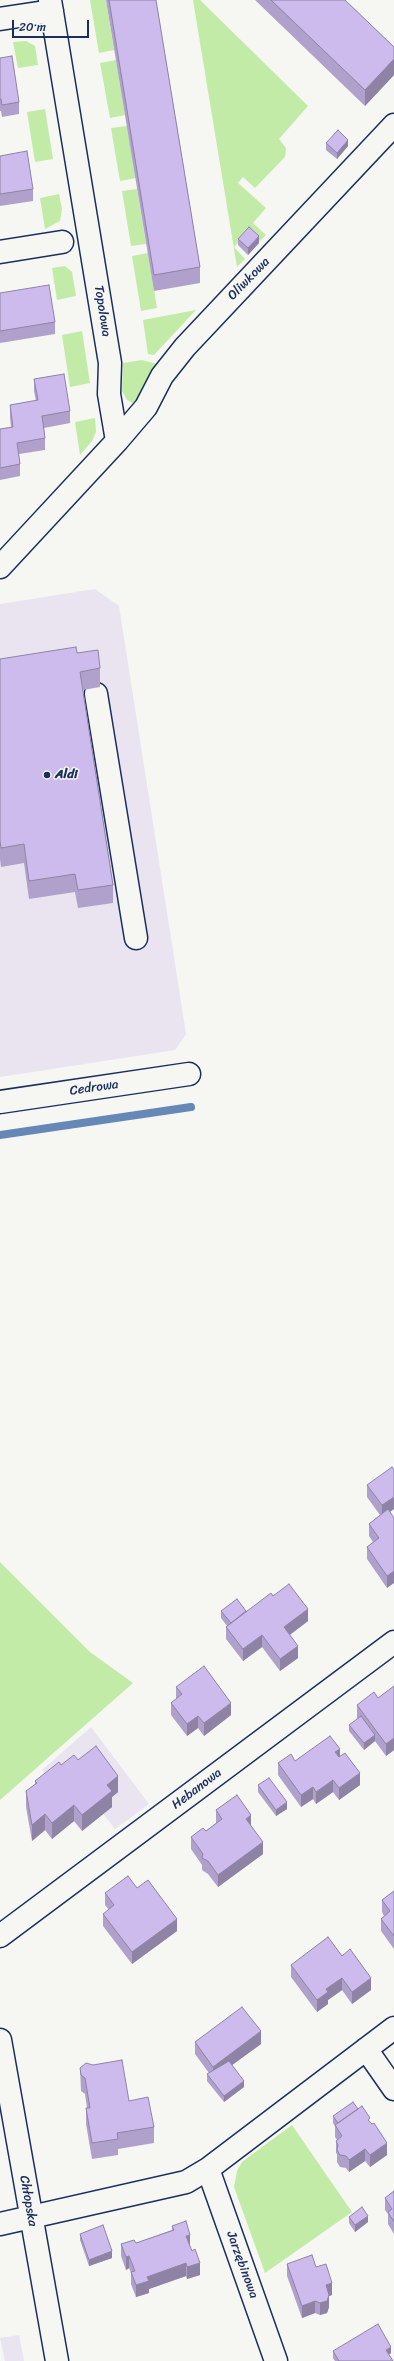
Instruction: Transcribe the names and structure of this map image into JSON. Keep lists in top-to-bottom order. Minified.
{"streets":{"street":["Oliwkowa","Topolowa","Cedrowa","Hebanowa","Chłopska","Jarzębinowa"]},"crossings":[["Oliwkowa","Topolowa"]],"places":["Aldi"],"scale_bar":"20 m"}
